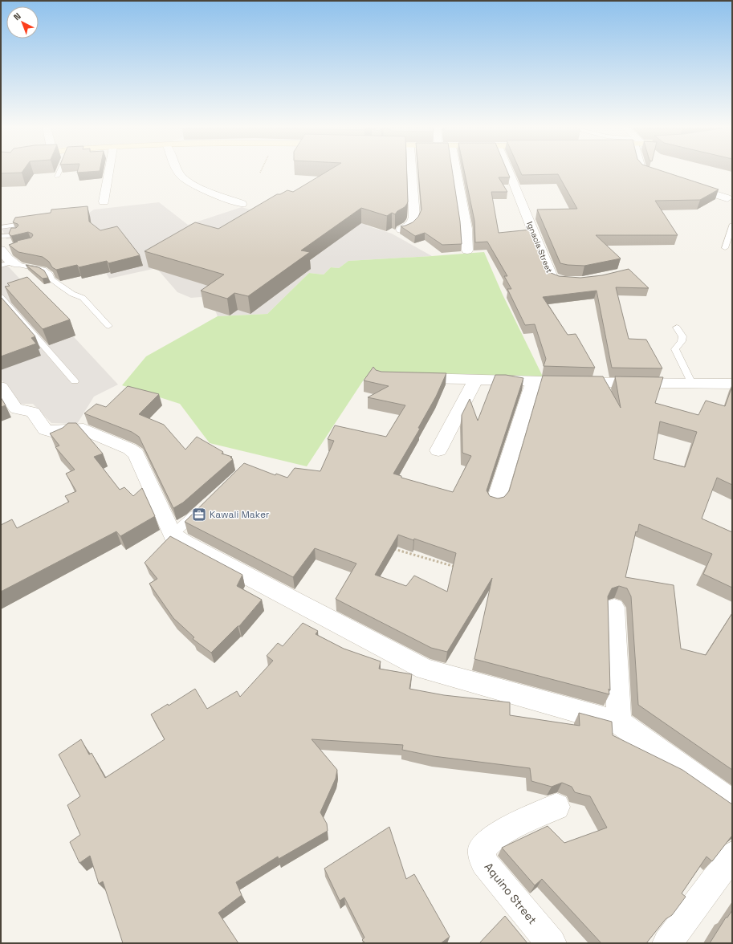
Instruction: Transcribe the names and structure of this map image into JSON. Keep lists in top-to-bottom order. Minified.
{"streets":{"street":["Ignacia Street","Aquino Street"]},"places":{"office":["Kawali Maker"]},"north":"top left"}
